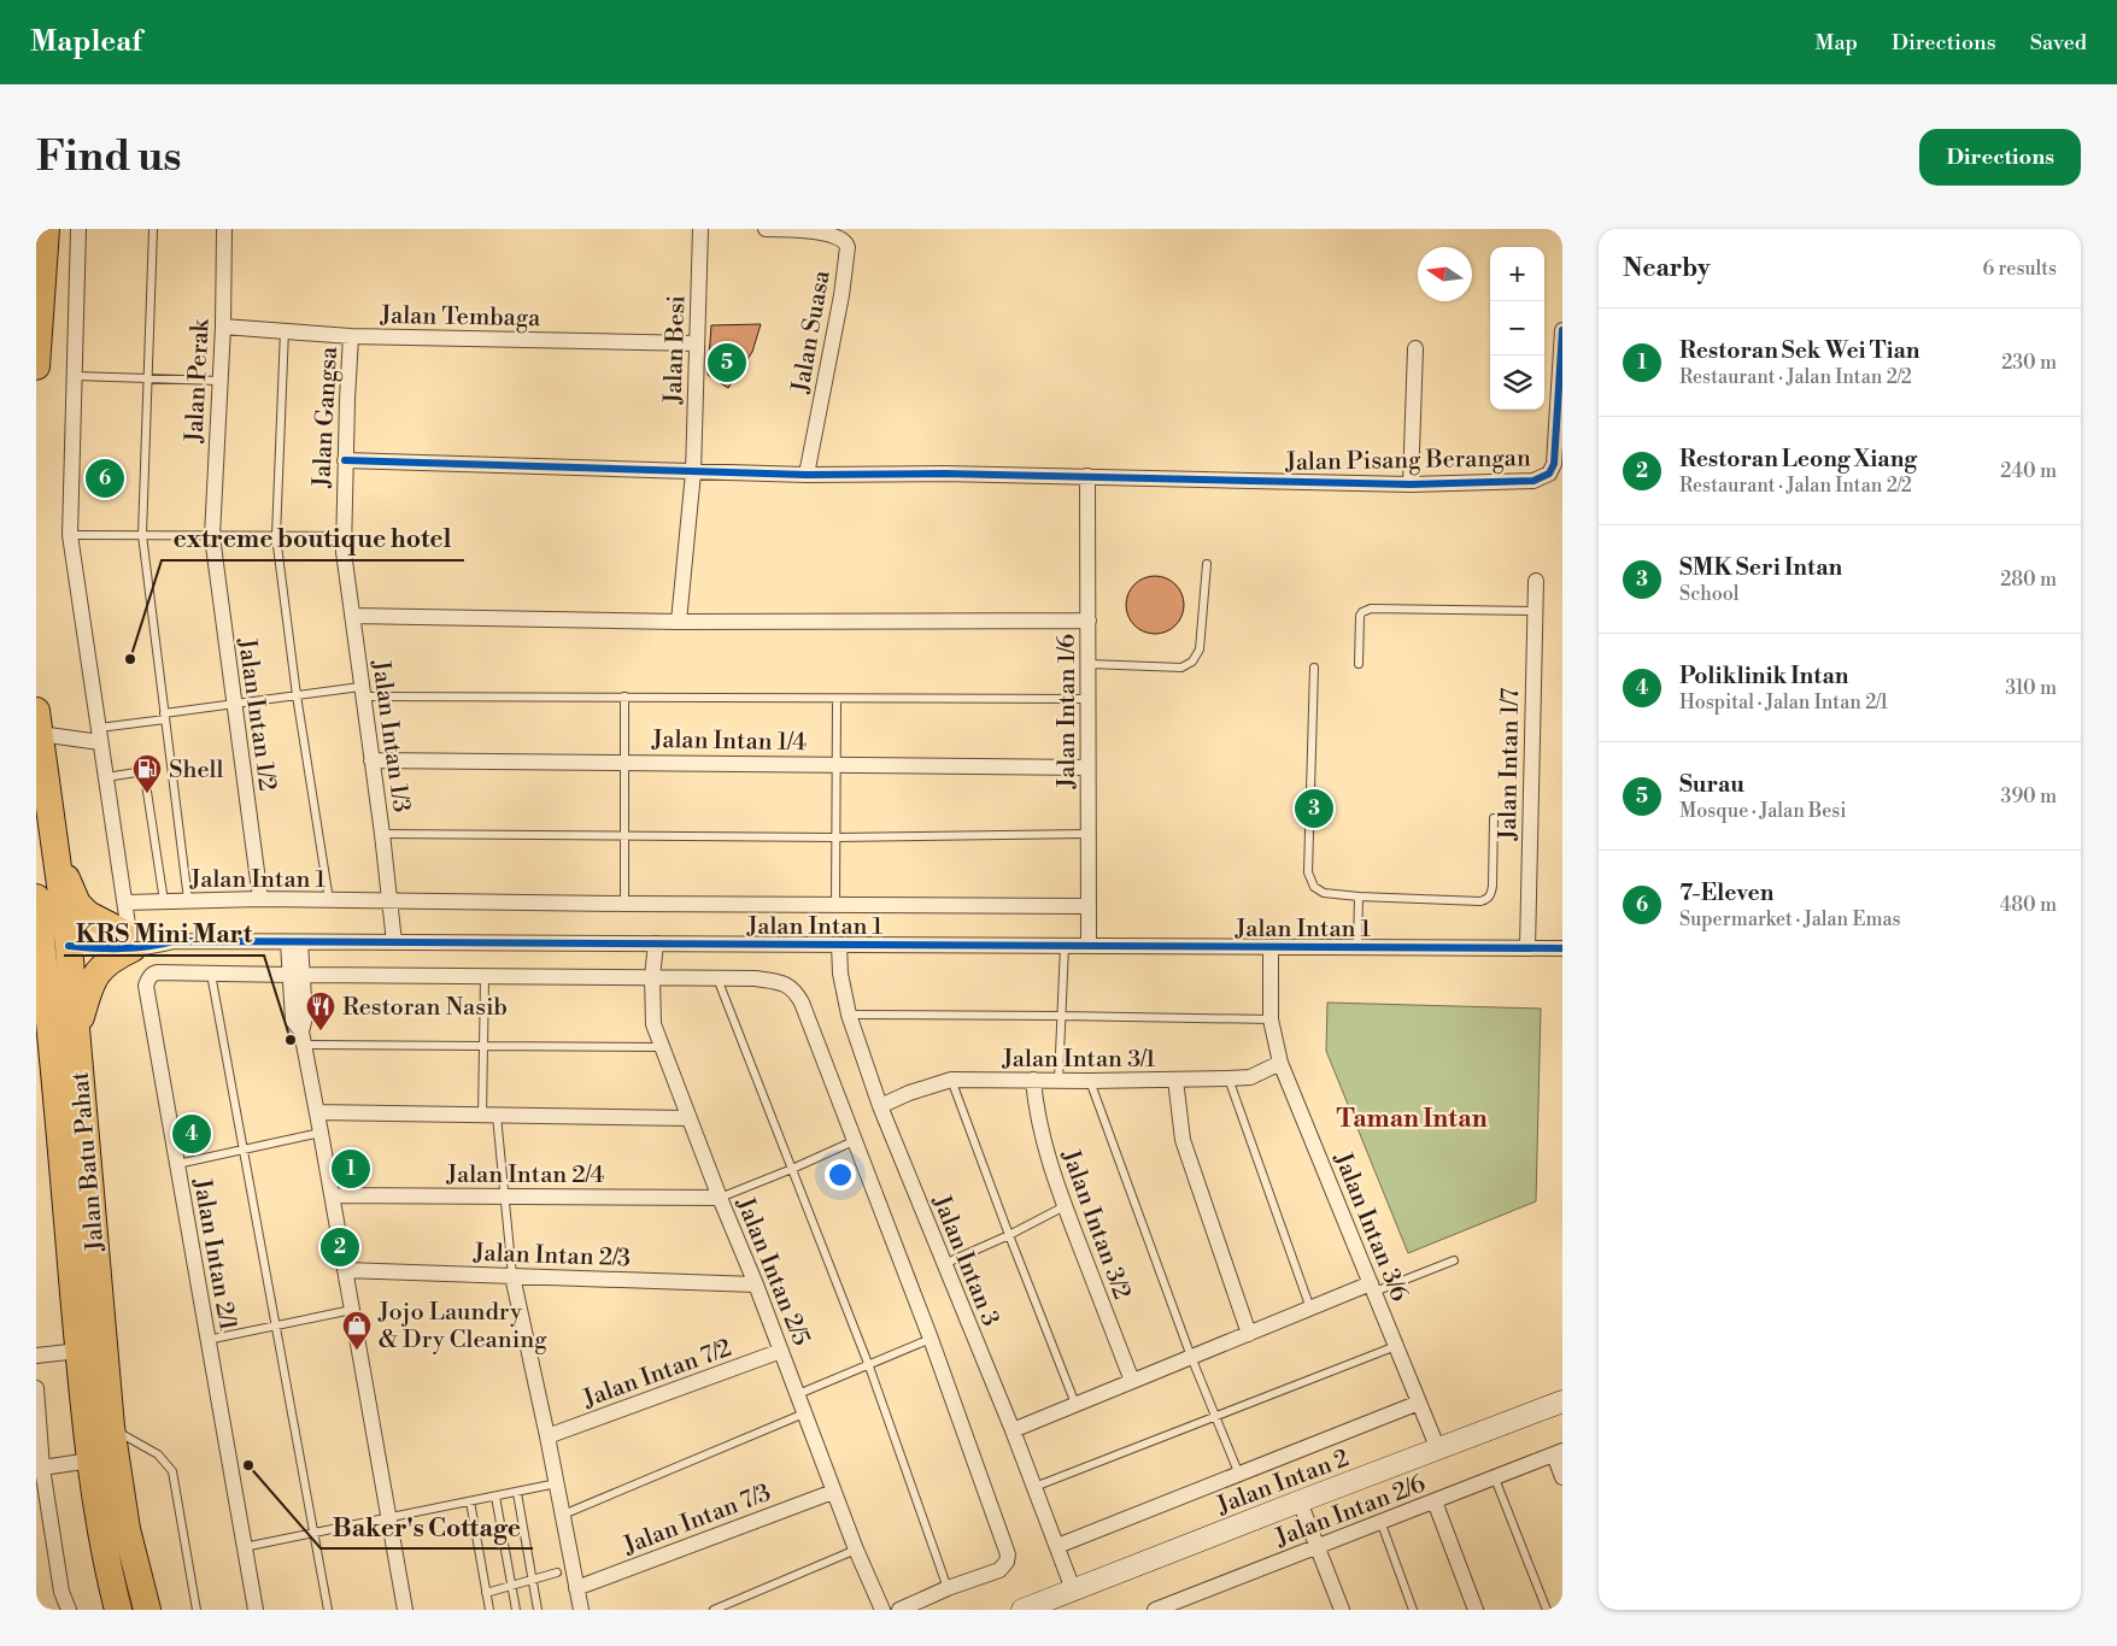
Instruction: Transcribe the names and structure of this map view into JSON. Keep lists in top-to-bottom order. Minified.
{"streets":{"highway":["Jalan Batu Pahat"],"street":["Jalan Tembaga","Jalan Suasa","Jalan Besi","Jalan Perak","Jalan Gangsa","Jalan Pisang Berangan","Jalan Intan 1/6","Jalan Intan 1/2","Jalan Intan 1/3","Jalan Intan 1/4","Jalan Intan 1/7","Jalan Intan 1","Jalan Intan 3/1","Jalan Intan 2/4","Jalan Intan 3/2","Jalan Intan 3/6","Jalan Intan 2/1","Jalan Intan 2/3","Jalan Intan 3","Jalan Intan 2/5","Jalan Intan 7/2","Jalan Intan 2","Jalan Intan 2/6","Jalan Intan 7/3"]},"crossings":[["Jalan Tembaga","Jalan Besi"],["Jalan Tembaga","Jalan Perak"],["Jalan Tembaga","Jalan Gangsa"],["Jalan Suasa","Jalan Pisang Berangan"],["Jalan Besi","Jalan Pisang Berangan"],["Jalan Perak","Jalan Intan 1/2"],["Jalan Gangsa","Jalan Pisang Berangan"],["Jalan Gangsa","Jalan Intan 1/3"],["Jalan Pisang Berangan","Jalan Intan 1/6"],["Jalan Intan 1/6","Jalan Intan 1/4"],["Jalan Intan 1/6","Jalan Intan 1"],["Jalan Intan 1/2","Jalan Intan 1"],["Jalan Intan 1/3","Jalan Intan 1/4"],["Jalan Intan 1/3","Jalan Intan 1"],["Jalan Intan 1/7","Jalan Intan 1"],["Jalan Intan 1","Jalan Batu Pahat"],["Jalan Intan 1","Jalan Intan 3/6"],["Jalan Intan 1","Jalan Intan 3"],["Jalan Intan 1","Jalan Intan 2/5"],["Jalan Intan 3/1","Jalan Intan 3/2"],["Jalan Intan 3/1","Jalan Intan 3/6"],["Jalan Intan 3/1","Jalan Intan 3"],["Jalan Intan 2/4","Jalan Intan 2/5"],["Jalan Intan 3/6","Jalan Intan 2"],["Jalan Intan 2/3","Jalan Intan 2/5"],["Jalan Intan 3","Jalan Intan 2"],["Jalan Intan 2/5","Jalan Intan 7/2"],["Jalan Intan 2/5","Jalan Intan 7/3"]],"districts":["Taman Intan"],"places":{"other":["extreme boutique hotel","KRS Mini Mart","Baker's Cottage"],"fuel station":["Shell"],"restaurant":["Restoran Nasib"],"shop":["Jojo Laundry & Dry Cleaning"]},"north":"left","page":{"header":"Mapleaf","nav":["Map","Directions","Saved"],"buttons":"Directions","title":"Find us","heading":["Nearby","6 results"],"map_buttons":["+","−"],"list":[{"mark":"1","name":"Restoran Sek Wei Tian","note":"Restaurant · Jalan Intan 2/2","value":"230 m"},{"mark":"2","name":"Restoran Leong Xiang","note":"Restaurant · Jalan Intan 2/2","value":"240 m"},{"mark":"3","name":"SMK Seri Intan","note":"School","value":"280 m"},{"mark":"4","name":"Poliklinik Intan","note":"Hospital · Jalan Intan 2/1","value":"310 m"},{"mark":"5","name":"Surau","note":"Mosque · Jalan Besi","value":"390 m"},{"mark":"6","name":"7-Eleven","note":"Supermarket · Jalan Emas","value":"480 m"}],"pins":["5","6","3","4","1","2"]}}
